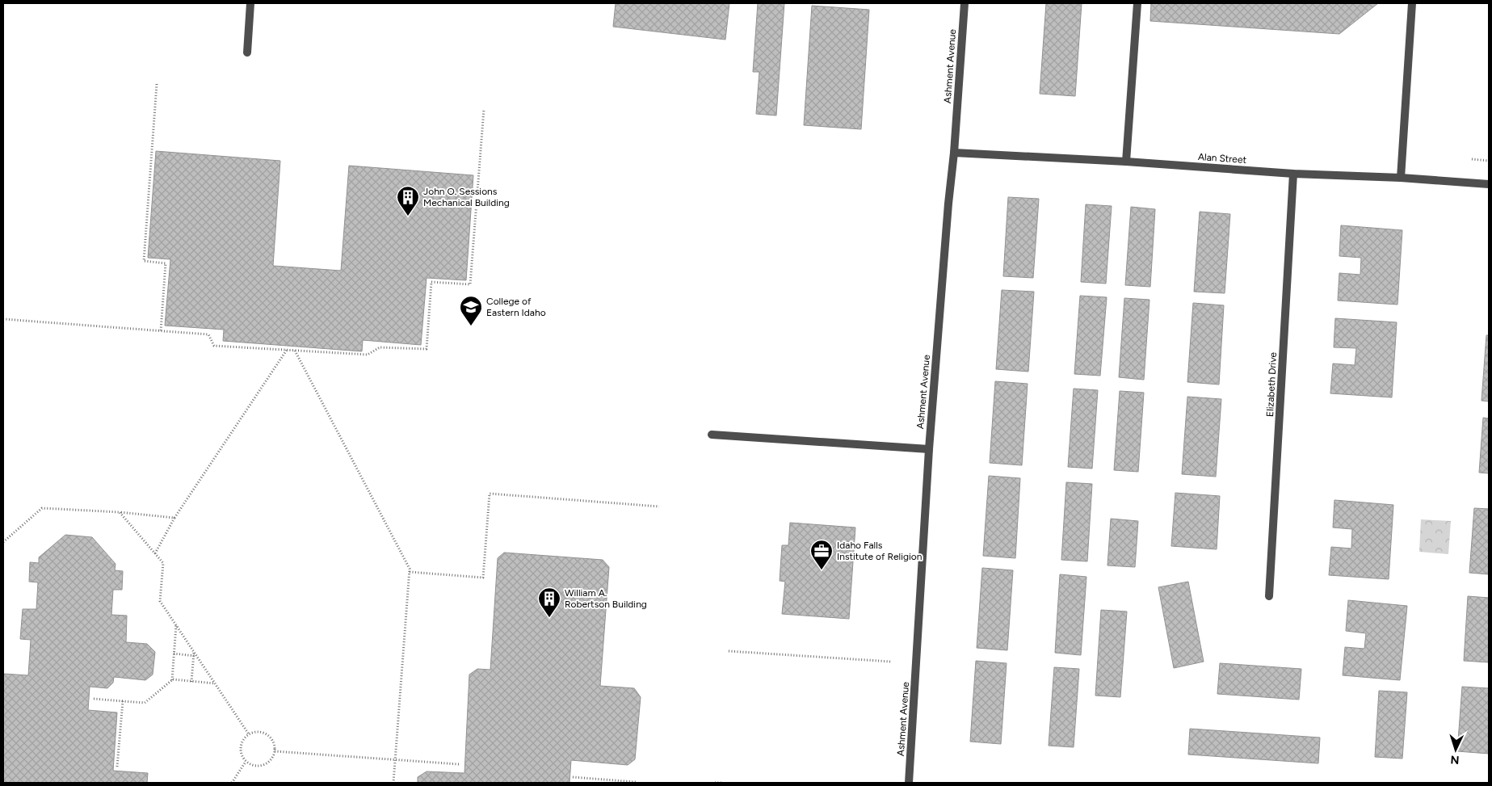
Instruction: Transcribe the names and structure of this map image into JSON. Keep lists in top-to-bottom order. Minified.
{"streets":{"street":["Ashment Avenue","Alan Street","Elizabeth Drive"]},"crossings":[["Ashment Avenue","Alan Street"],["Alan Street","Elizabeth Drive"]],"places":{"building":["John O. Sessions Mechanical Building","William A. Robertson Building"],"school or university":["College of Eastern Idaho"],"office":["Idaho Falls Institute of Religion"]},"north":"bottom"}
